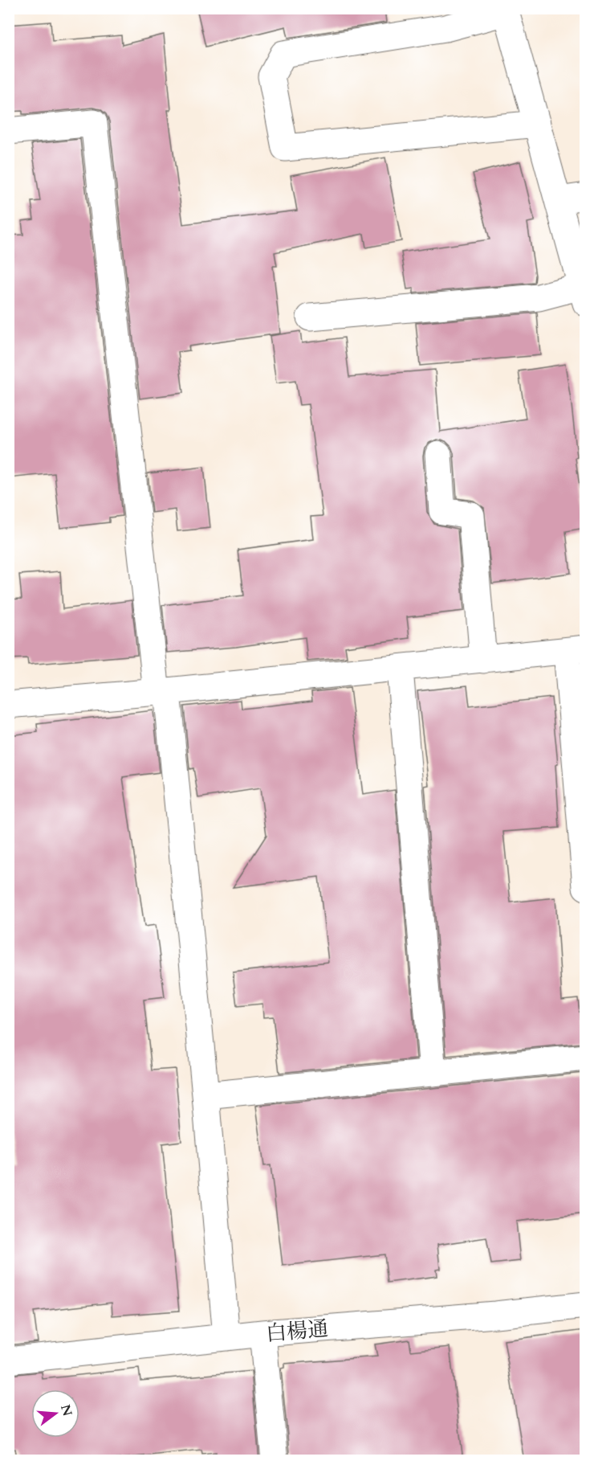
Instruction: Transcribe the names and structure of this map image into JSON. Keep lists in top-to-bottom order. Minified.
{"streets":{"street":["白楊通"]},"north":"right"}
